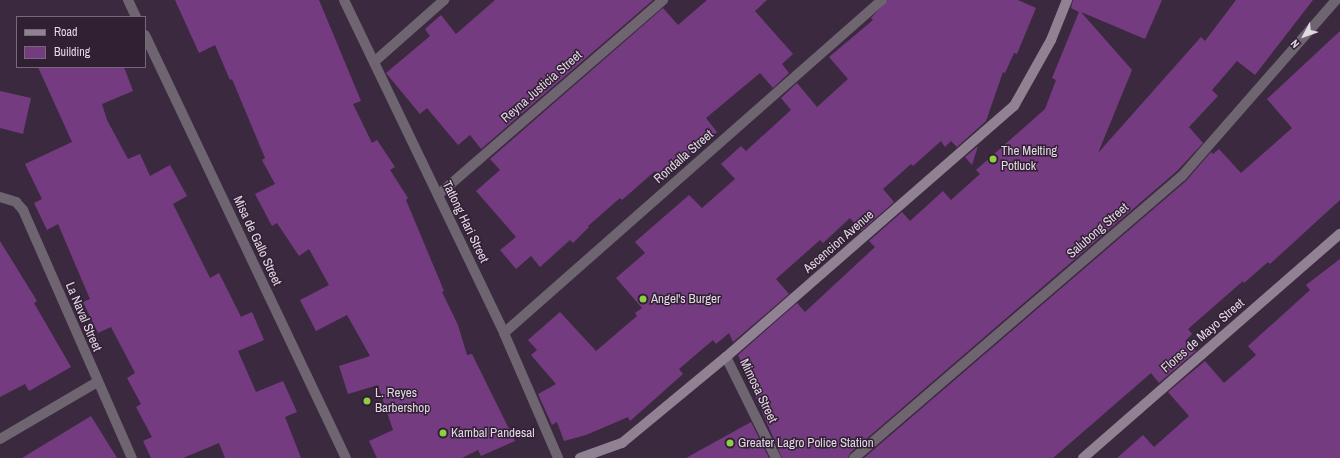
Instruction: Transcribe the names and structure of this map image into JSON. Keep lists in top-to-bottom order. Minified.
{"streets":{"street":["Reyna Justicia Street","Rondalla Street","Tatlong Hari Street","Salubong Street","Misa de Gallo Street","Ascencion Avenue","La Naval Street","Flores de Mayo Street","Mimosa Street"]},"crossings":[["Reyna Justicia Street","Tatlong Hari Street"],["Rondalla Street","Tatlong Hari Street"],["Ascencion Avenue","Mimosa Street"]],"places":["The Melting Potluck","Angel's Burger","L. Reyes Barbershop","Kambal Pandesal","Greater Lagro Police Station"],"legend":["Road","Building"],"north":"bottom left"}
